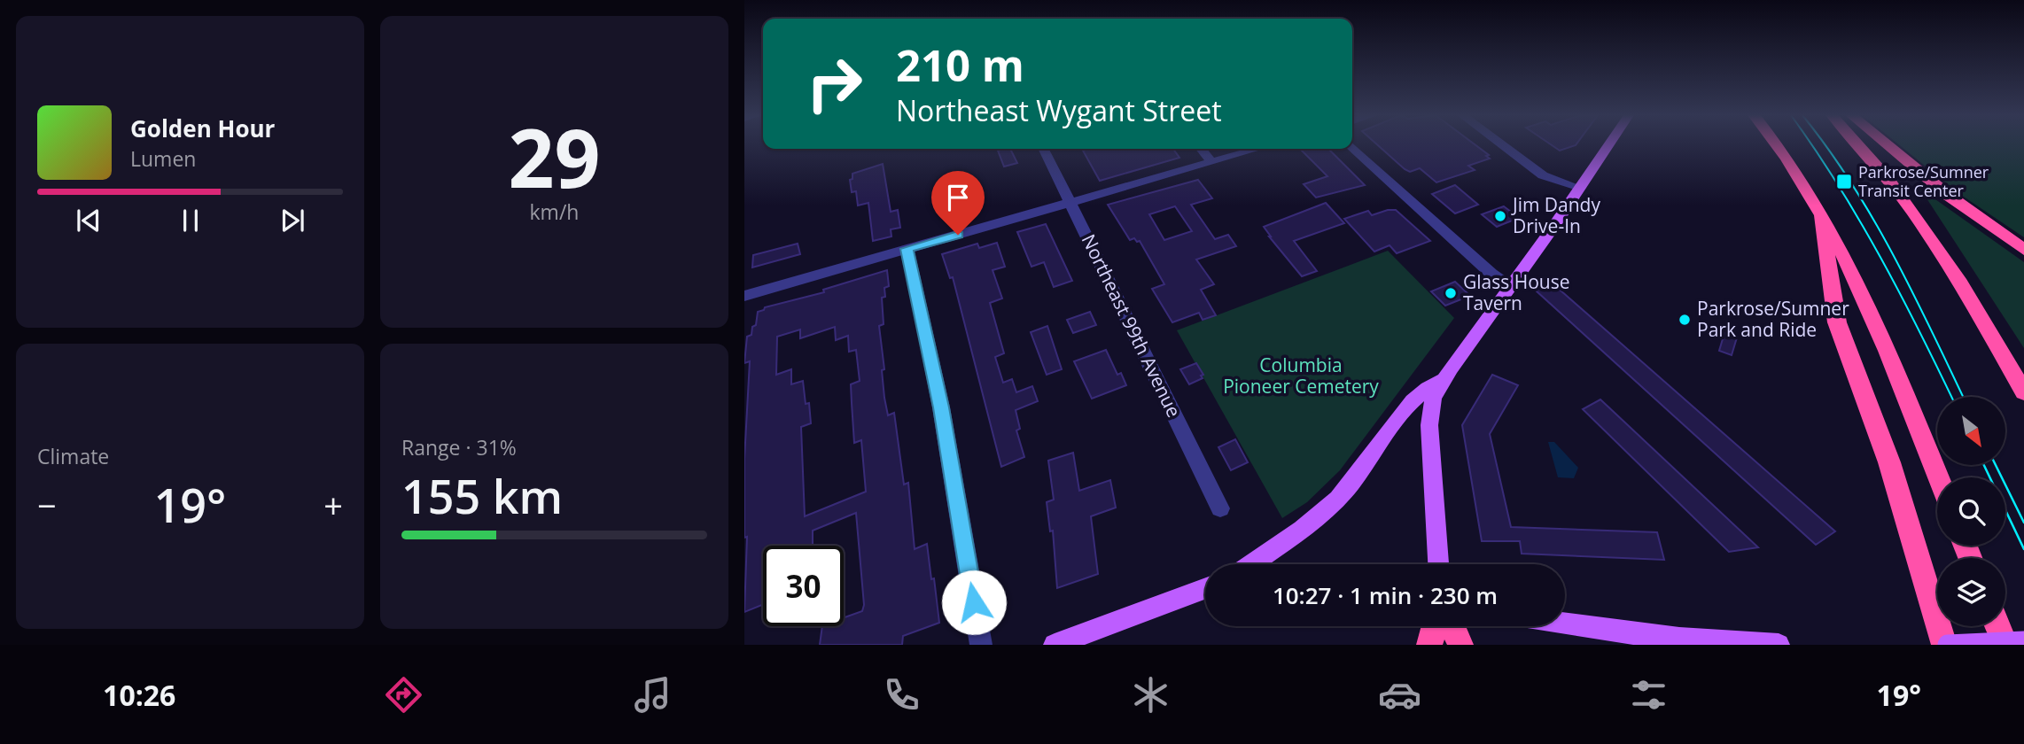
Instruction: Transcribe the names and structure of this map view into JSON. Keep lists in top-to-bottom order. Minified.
{"streets":{"street":["Northeast 99th Avenue"]},"parks":["Columbia Pioneer Cemetery"],"places":{"transit":["Parkrose/Sumner Transit Center"],"other":["Jim Dandy Drive-In","Glass House Tavern","Parkrose/Sumner Park and Ride"]},"north":"bottom right","page":{"tile":[["29","km/h"],"Climate",["Range · 31%","155 km"]],"turn":["210 m","Northeast Wygant Street"],"song":["Golden Hour","Lumen"],"heat":["−","19°","+"],"limit":"30","trip":"10:27 · 1 min · 230 m","tabs":["10:26","19°"]}}
